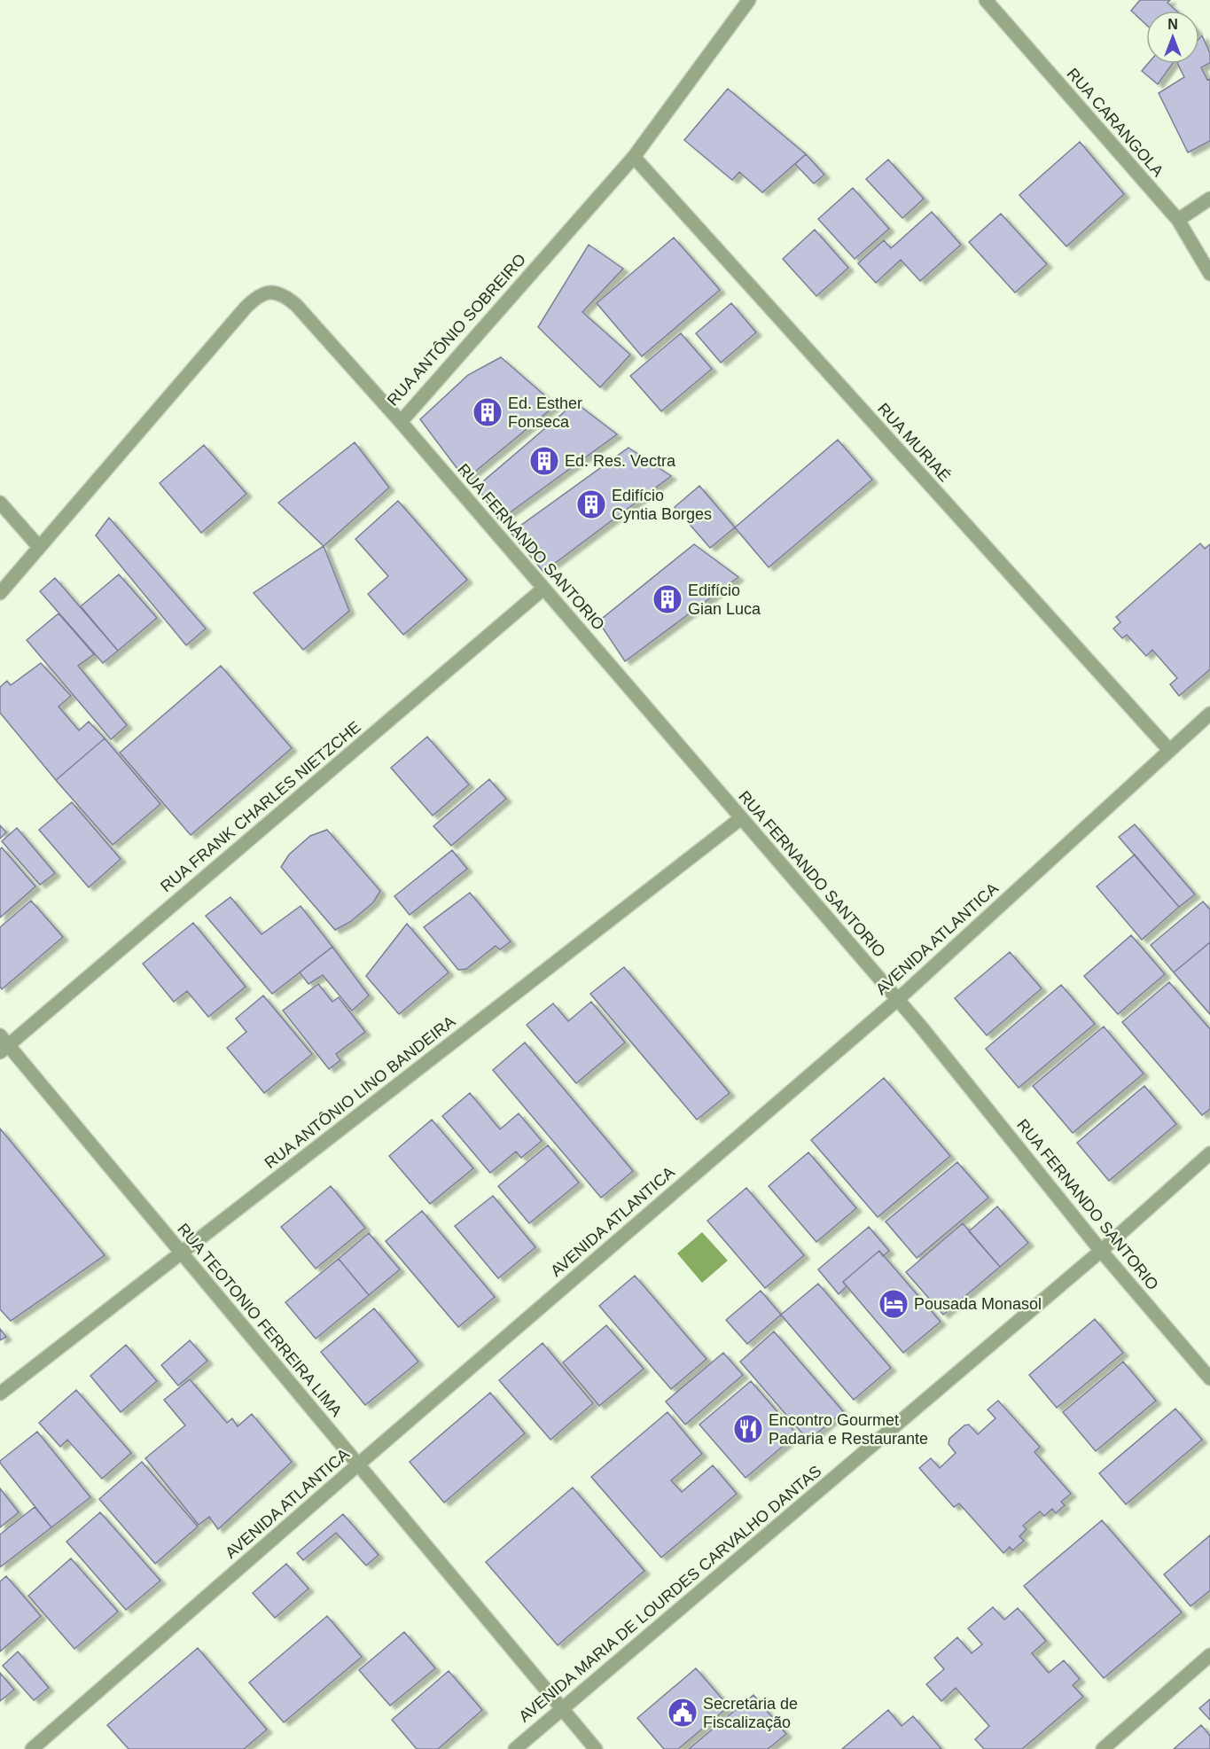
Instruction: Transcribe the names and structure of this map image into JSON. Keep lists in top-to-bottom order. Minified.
{"streets":{"street":["RUA CARANGOLA","RUA ANTÔNIO SOBREIRO","RUA MURIAÉ","RUA FERNANDO SANTORIO","RUA FRANK CHARLES NIETZCHE","AVENIDA ATLANTICA","RUA ANTÔNIO LINO BANDEIRA","RUA TEOTONIO FERREIRA LIMA","AVENIDA MARIA DE LOURDES CARVALHO DANTAS"]},"crossings":[["RUA ANTÔNIO SOBREIRO","RUA MURIAÉ"],["RUA ANTÔNIO SOBREIRO","RUA FERNANDO SANTORIO"],["RUA MURIAÉ","AVENIDA ATLANTICA"],["RUA FERNANDO SANTORIO","RUA FRANK CHARLES NIETZCHE"],["RUA FERNANDO SANTORIO","AVENIDA ATLANTICA"],["RUA FERNANDO SANTORIO","RUA ANTÔNIO LINO BANDEIRA"],["RUA FERNANDO SANTORIO","AVENIDA MARIA DE LOURDES CARVALHO DANTAS"],["RUA FRANK CHARLES NIETZCHE","RUA TEOTONIO FERREIRA LIMA"],["AVENIDA ATLANTICA","RUA TEOTONIO FERREIRA LIMA"],["RUA ANTÔNIO LINO BANDEIRA","RUA TEOTONIO FERREIRA LIMA"],["RUA TEOTONIO FERREIRA LIMA","AVENIDA MARIA DE LOURDES CARVALHO DANTAS"]],"places":{"building":["Ed. Esther Fonseca","Ed. Res. Vectra","Edifício Cyntia Borges","Edifício Gian Luca"],"hotel":["Pousada Monasol"],"restaurant":["Encontro Gourmet Padaria e Restaurante"],"public building":["Secretaria de Fiscalização"]},"north":"top"}
